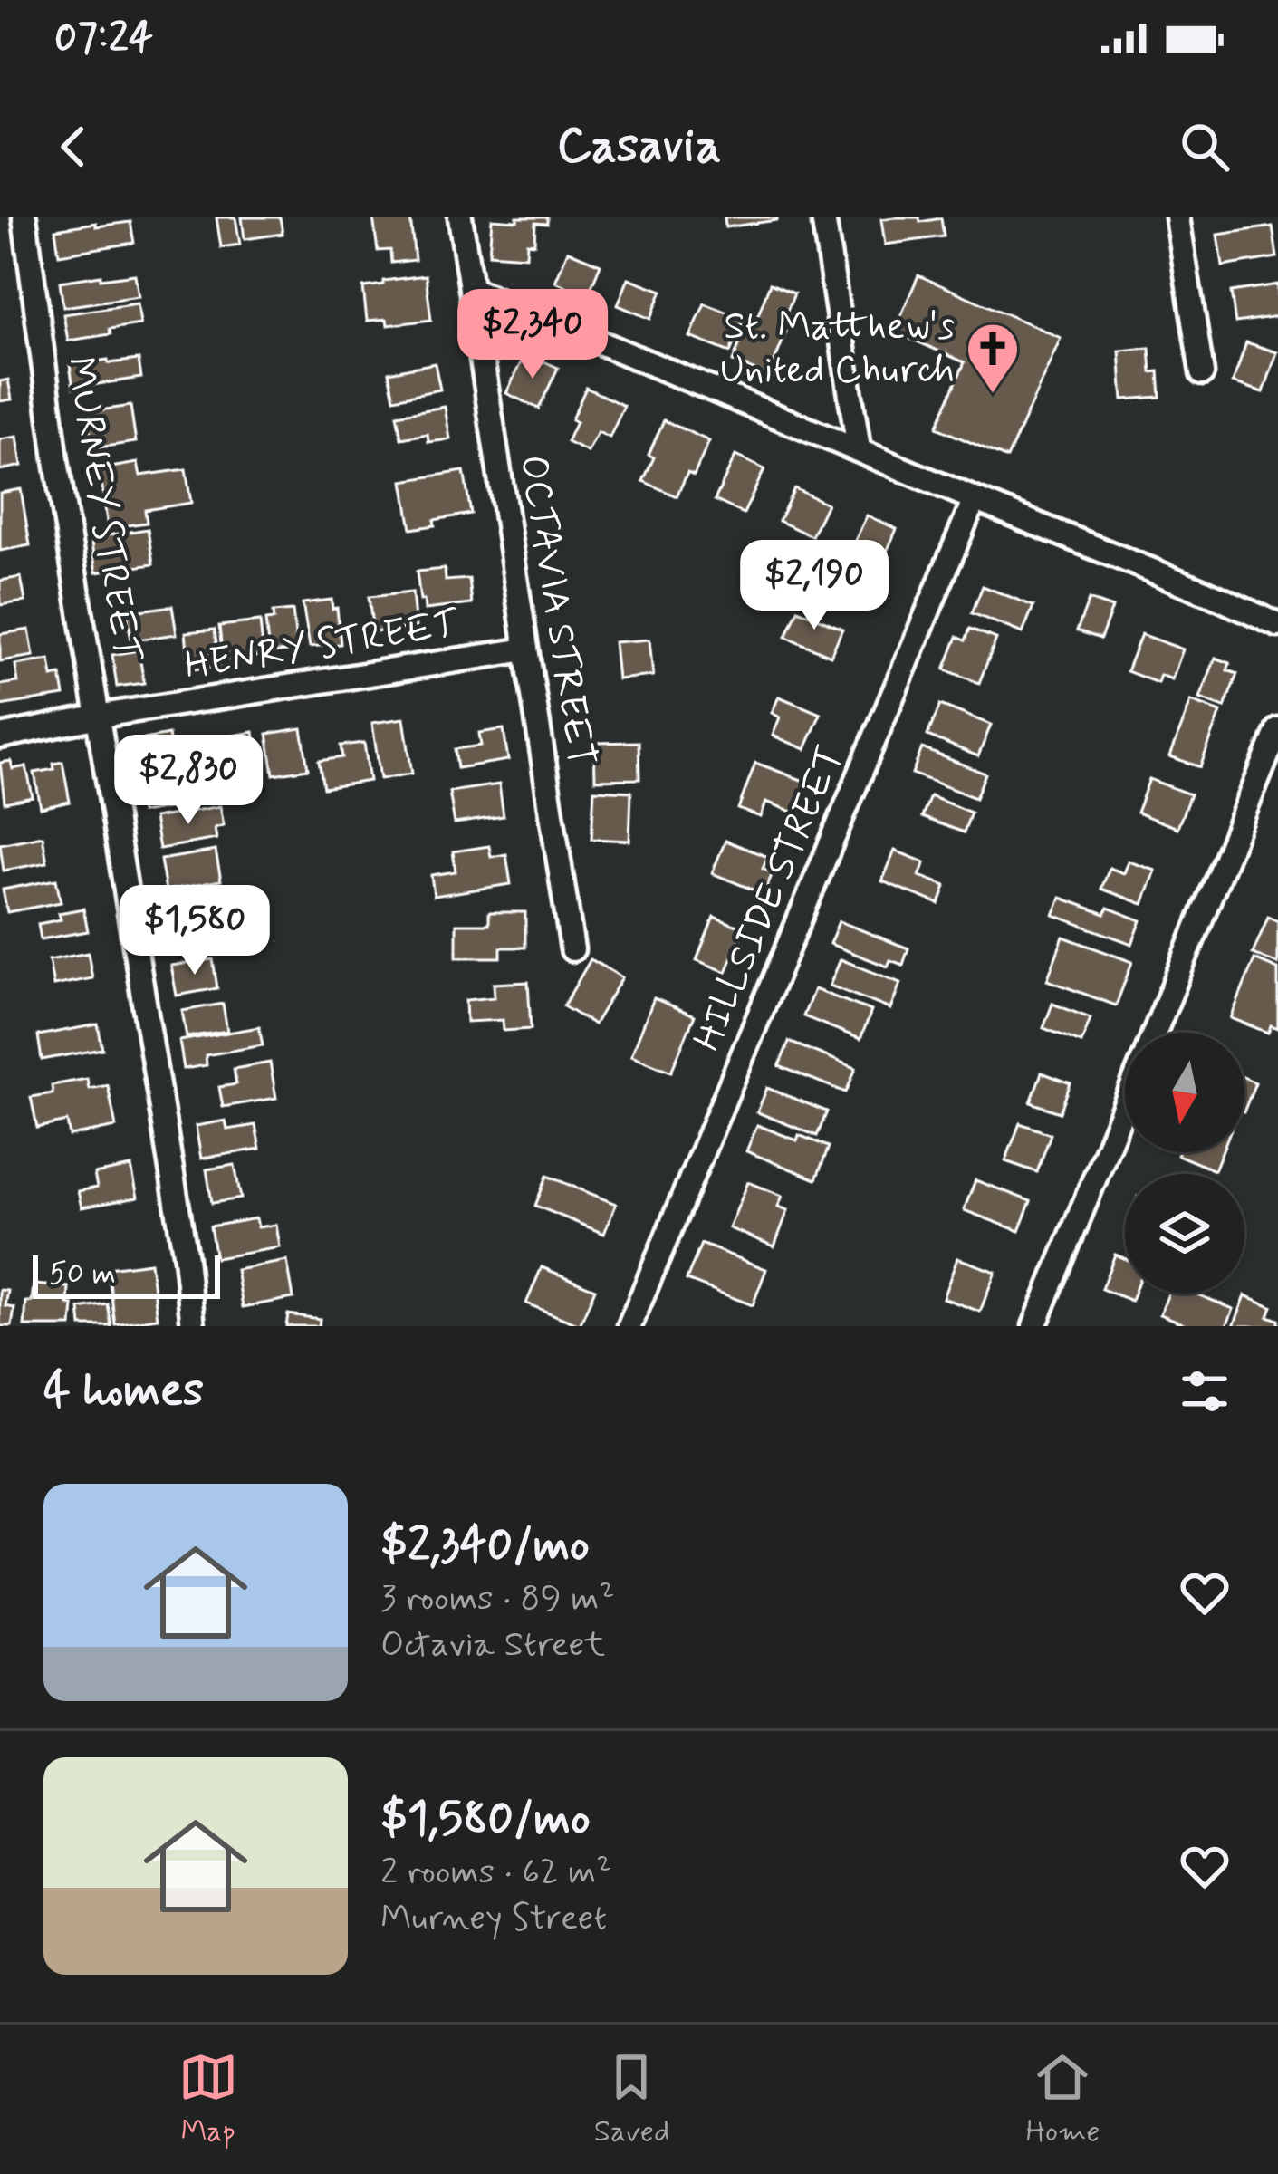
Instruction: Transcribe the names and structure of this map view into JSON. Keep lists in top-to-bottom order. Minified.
{"streets":{"street":["MURNEY STREET","OCTAVIA STREET","HENRY STREET","HILLSIDE STREET"]},"crossings":[["MURNEY STREET","HENRY STREET"],["OCTAVIA STREET","HENRY STREET"]],"places":{"church":["St. Matthew's United Church"]},"scale_bar":"50 m","north":"bottom","page":{"status":"07:24","header":"Casavia","price":["$2,340","$2,190","$2,830","$1,580"],"scale":"50 m","heading":"4 homes","list":[{"name":"$2,340/mo","note":"3 rooms · 89 m² · Octavia Street"},{"name":"$1,580/mo","note":"2 rooms · 62 m² · Murney Street"}],"tabs":["Map","Saved","Home"]}}
